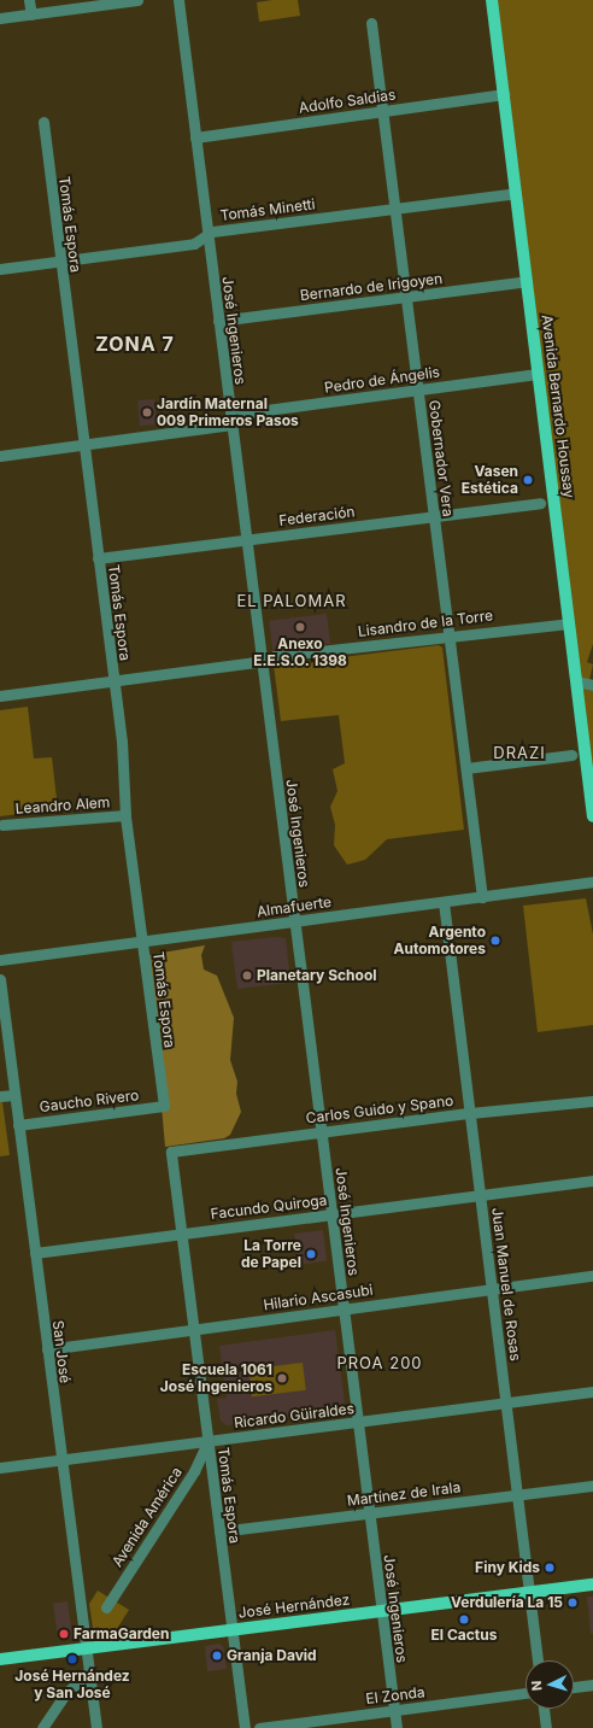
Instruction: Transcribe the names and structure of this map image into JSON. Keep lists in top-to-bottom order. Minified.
{"streets":{"main road":["Avenida Bernardo Houssay","José Hernández"],"street":["Adolfo Saldias","Tomás Minetti","Tomás Espora","Bernardo de Irigoyen","José Ingenieros","Pedro de Ángelis","Gobernador Vera","Federación","Lisandro de la Torre","Leandro Alem","Almafuerte","Gaucho Rivero","Carlos Guido y Spano","Facundo Quiroga","Juan Manuel de Rosas","Hilario Ascasubi","San José","Ricardo Güiraldes","Martínez de Irala","Avenida América","El Zonda"]},"crossings":[["Adolfo Saldias","José Ingenieros"],["Adolfo Saldias","Avenida Bernardo Houssay"],["Adolfo Saldias","Gobernador Vera"],["Tomás Minetti","Tomás Espora"],["Tomás Minetti","José Ingenieros"],["Tomás Minetti","Avenida Bernardo Houssay"],["Tomás Minetti","Gobernador Vera"],["Tomás Espora","Pedro de Ángelis"],["Tomás Espora","Federación"],["Tomás Espora","Lisandro de la Torre"],["Tomás Espora","Leandro Alem"],["Tomás Espora","Almafuerte"],["Tomás Espora","Gaucho Rivero"],["Tomás Espora","Carlos Guido y Spano"],["Tomás Espora","Facundo Quiroga"],["Tomás Espora","Hilario Ascasubi"],["Tomás Espora","Ricardo Güiraldes"],["Tomás Espora","Martínez de Irala"],["Tomás Espora","Avenida América"],["Tomás Espora","José Hernández"],["Bernardo de Irigoyen","José Ingenieros"],["Bernardo de Irigoyen","Avenida Bernardo Houssay"],["Bernardo de Irigoyen","Gobernador Vera"],["José Ingenieros","Pedro de Ángelis"],["José Ingenieros","Federación"],["José Ingenieros","Lisandro de la Torre"],["José Ingenieros","Almafuerte"],["José Ingenieros","Carlos Guido y Spano"],["José Ingenieros","Facundo Quiroga"],["José Ingenieros","Hilario Ascasubi"],["José Ingenieros","Ricardo Güiraldes"],["José Ingenieros","Martínez de Irala"],["José Ingenieros","José Hernández"],["José Ingenieros","El Zonda"],["Pedro de Ángelis","Avenida Bernardo Houssay"],["Pedro de Ángelis","Gobernador Vera"],["Avenida Bernardo Houssay","Lisandro de la Torre"],["Gobernador Vera","Federación"],["Gobernador Vera","Lisandro de la Torre"],["Gobernador Vera","Almafuerte"],["Almafuerte","Juan Manuel de Rosas"],["Gaucho Rivero","San José"],["Carlos Guido y Spano","Juan Manuel de Rosas"],["Facundo Quiroga","Juan Manuel de Rosas"],["Facundo Quiroga","San José"],["Juan Manuel de Rosas","Hilario Ascasubi"],["Juan Manuel de Rosas","Ricardo Güiraldes"],["Juan Manuel de Rosas","Martínez de Irala"],["Juan Manuel de Rosas","José Hernández"],["Hilario Ascasubi","San José"],["San José","Ricardo Güiraldes"],["San José","José Hernández"],["Ricardo Güiraldes","Avenida América"]],"districts":["ZONA 7","EL PALOMAR","DRAZI","PROA 200"],"places":["Jardín Maternal 009 Primeros Pasos","Vasen Estética","Anexo E.E.S.O. 1398","Argento Automotores","Planetary School","La Torre de Papel","Escuela 1061 José Ingenieros","Finy Kids","Verdulería La 15","El Cactus","FarmaGarden","Granja David","José Hernández y San José"],"north":"left"}
